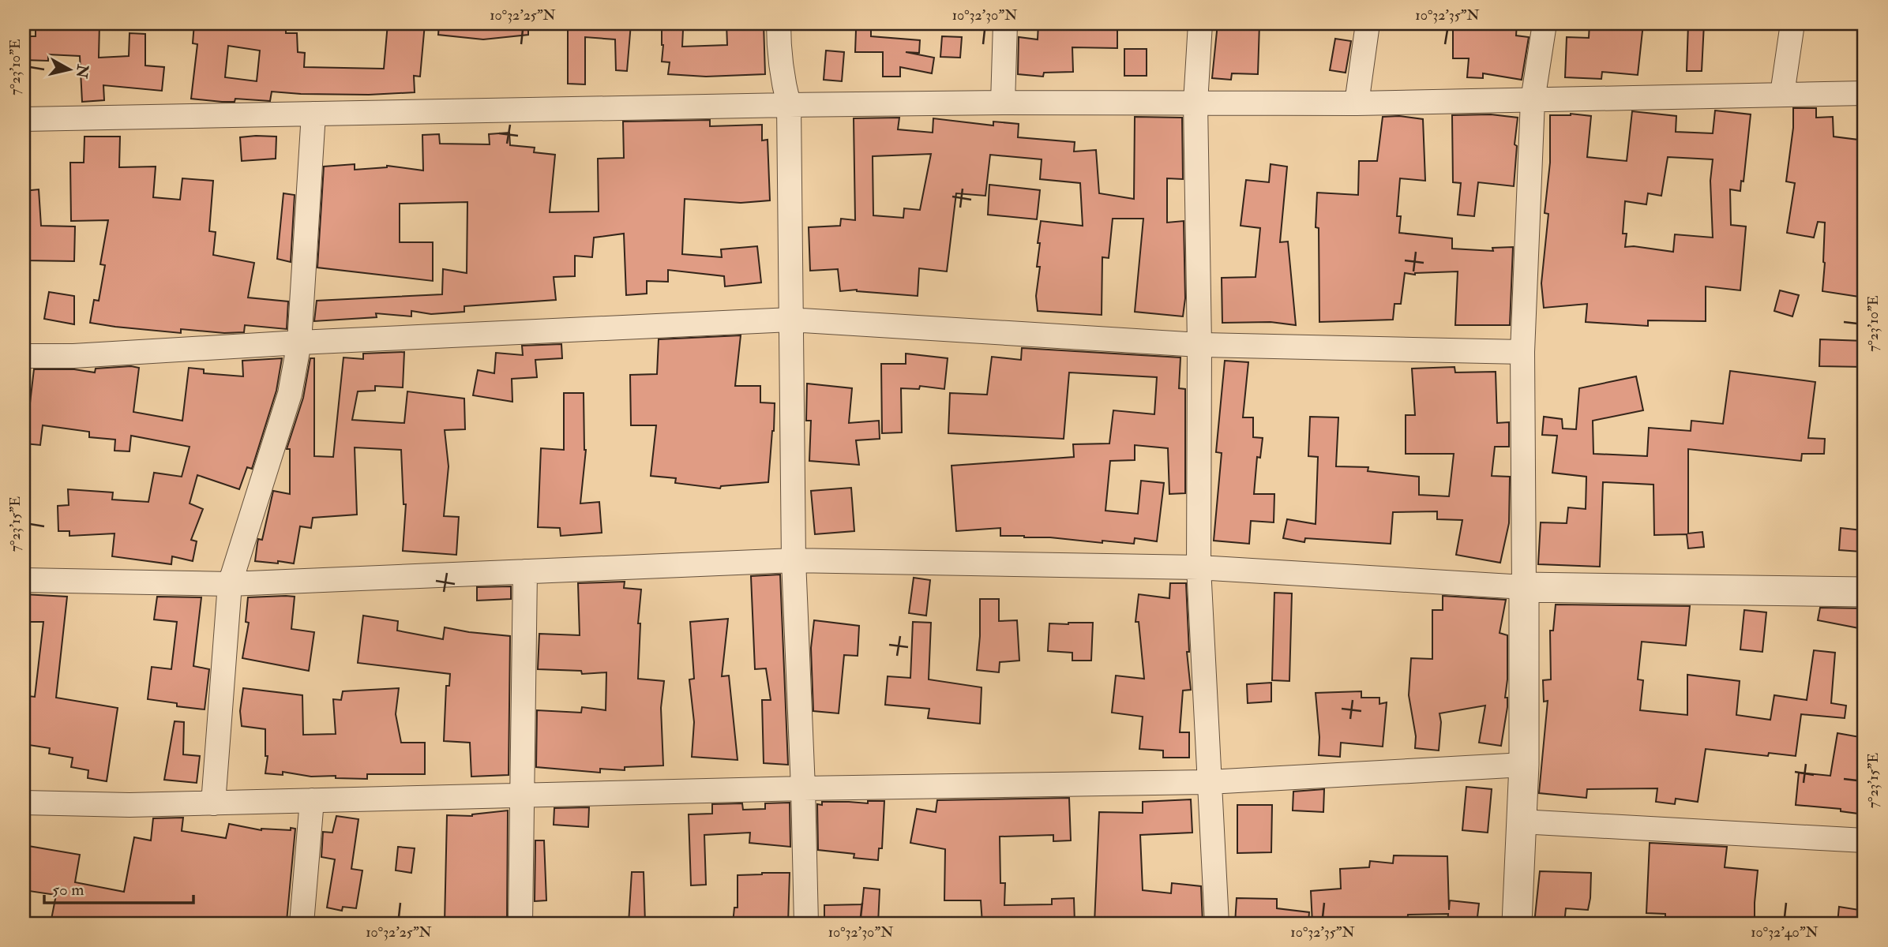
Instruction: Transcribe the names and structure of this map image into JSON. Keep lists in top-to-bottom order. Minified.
{"scale_bar":"50 m","north":"right","coordinates":["10°32'25\"N","10°32'30\"N","10°32'35\"N","7°23'10\"E","7°23'15\"E","10°32'40\"N"]}
